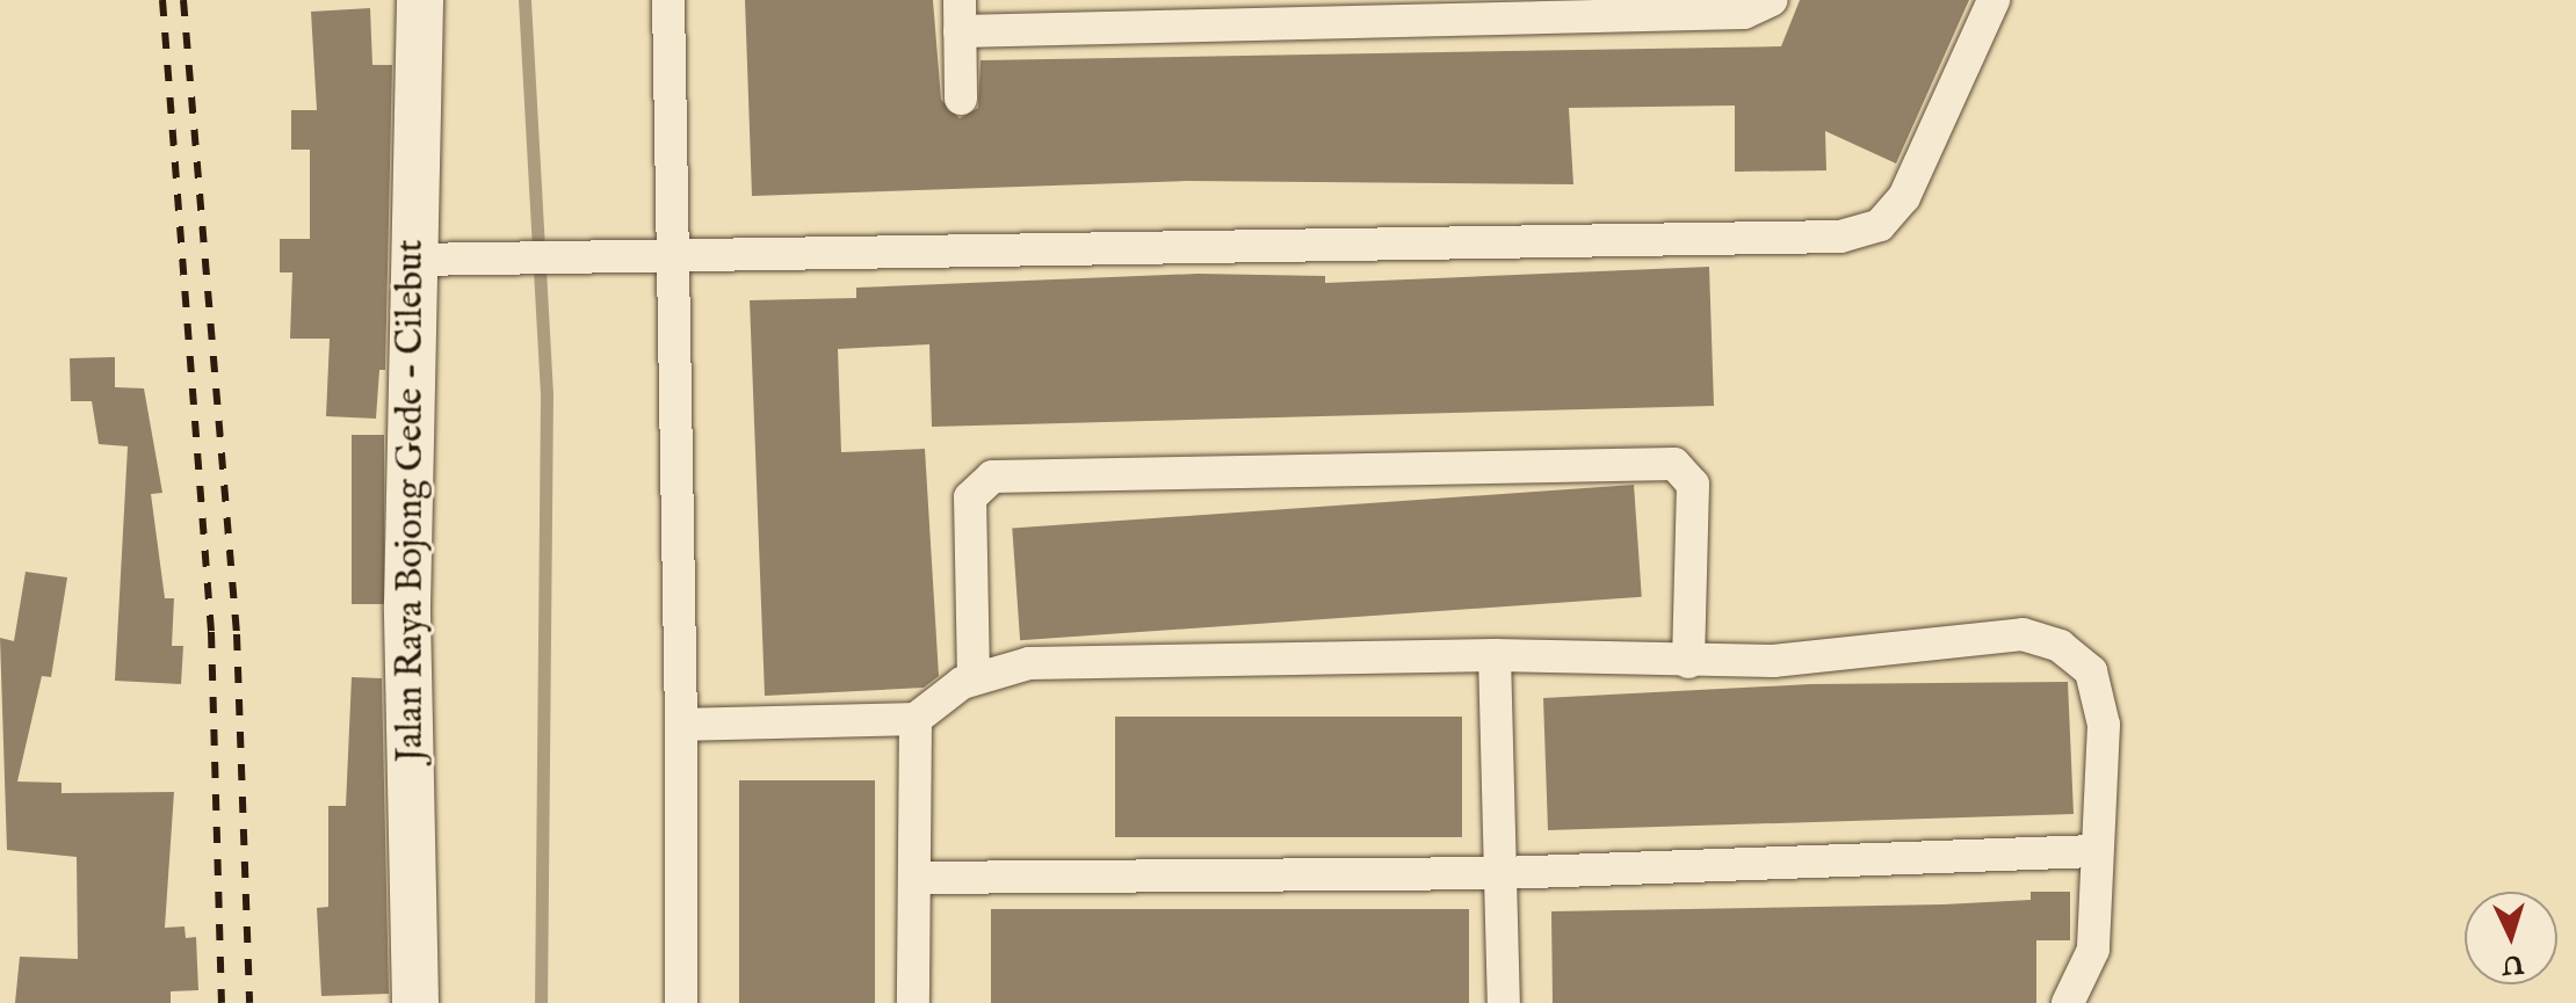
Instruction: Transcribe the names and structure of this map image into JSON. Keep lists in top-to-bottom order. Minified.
{"streets":{"main road":["Jalan Raya Bojong Gede - Cilebut"]},"north":"bottom"}
